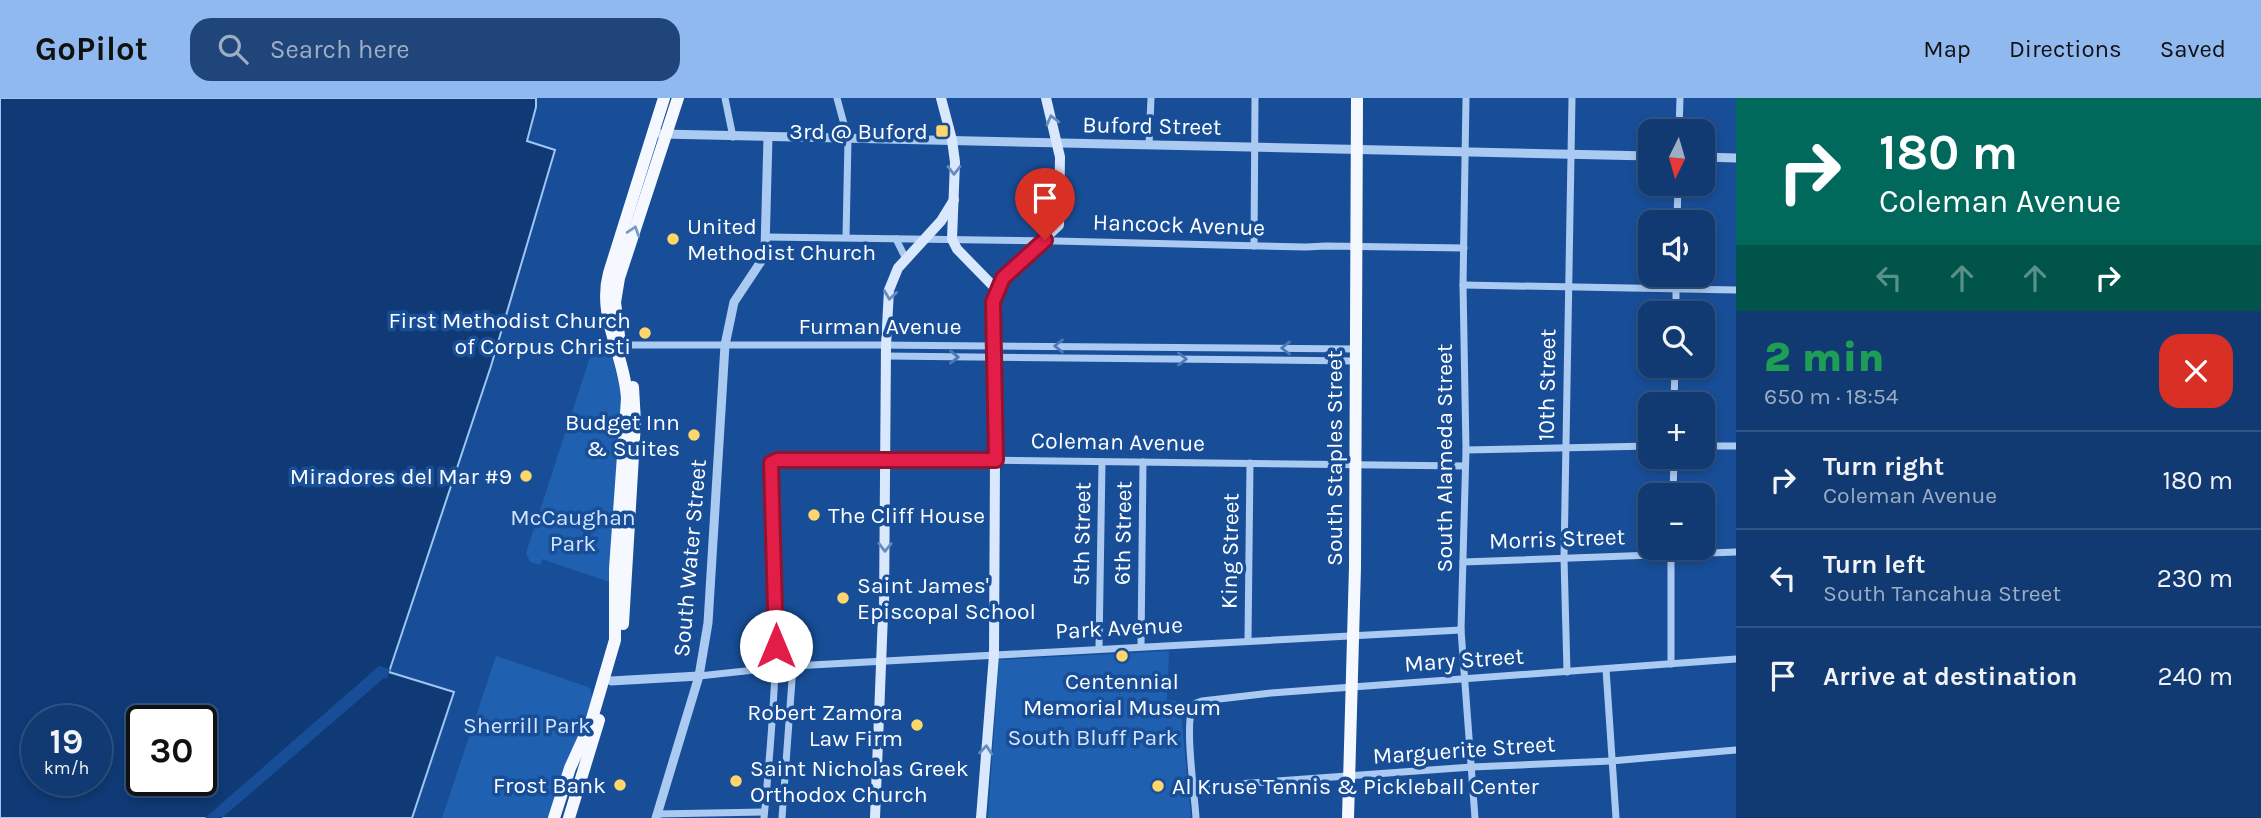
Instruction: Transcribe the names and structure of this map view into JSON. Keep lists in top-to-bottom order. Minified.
{"streets":{"main road":["South Staples Street"],"street":["Buford Street","Hancock Avenue","Furman Avenue","10th Street","Coleman Avenue","South Alameda Street","6th Street","5th Street","Morris Street","King Street","South Water Street","Park Avenue","Mary Street","Marguerite Street"]},"crossings":[["Buford Street","10th Street"],["Buford Street","South Staples Street"],["Buford Street","South Alameda Street"],["Buford Street","South Water Street"],["Hancock Avenue","South Staples Street"],["Hancock Avenue","South Alameda Street"],["Hancock Avenue","South Water Street"],["Furman Avenue","South Staples Street"],["Furman Avenue","South Water Street"],["10th Street","Morris Street"],["10th Street","Mary Street"],["Coleman Avenue","South Staples Street"],["Coleman Avenue","South Alameda Street"],["Coleman Avenue","6th Street"],["Coleman Avenue","5th Street"],["Coleman Avenue","King Street"],["Coleman Avenue","Park Avenue"],["South Staples Street","Park Avenue"],["South Staples Street","Mary Street"],["South Staples Street","Marguerite Street"],["South Alameda Street","Morris Street"],["South Alameda Street","Park Avenue"],["South Alameda Street","Mary Street"],["South Alameda Street","Marguerite Street"],["6th Street","Park Avenue"],["5th Street","Park Avenue"],["King Street","Park Avenue"],["South Water Street","Park Avenue"],["Mary Street","Marguerite Street"]],"parks":["McCaughan Park","Sherrill Park","South Bluff Park"],"places":{"transit":["3rd @ Buford"],"other":["United Methodist Church","First Methodist Church of Corpus Christi","Budget Inn & Suites","Miradores del Mar #9","The Cliff House","Saint James' Episcopal School","Centennial Memorial Museum","Robert Zamora Law Firm","Saint Nicholas Greek Orthodox Church","Frost Bank","Al Kruse Tennis & Pickleball Center"]},"north":"bottom","page":{"header":"GoPilot","search":"Search here","nav":["Map","Directions","Saved"],"turn":["180 m","Coleman Avenue"],"map_buttons":["+","−"],"heading":["2 min","650 m · 18:54"],"list":[{"name":"Turn right","note":"Coleman Avenue","value":"180 m"},{"name":"Turn left","note":"South Tancahua Street","value":"230 m"},{"name":"Arrive at destination","value":"240 m"}],"speed":"19 km/h","limit":"30"}}
